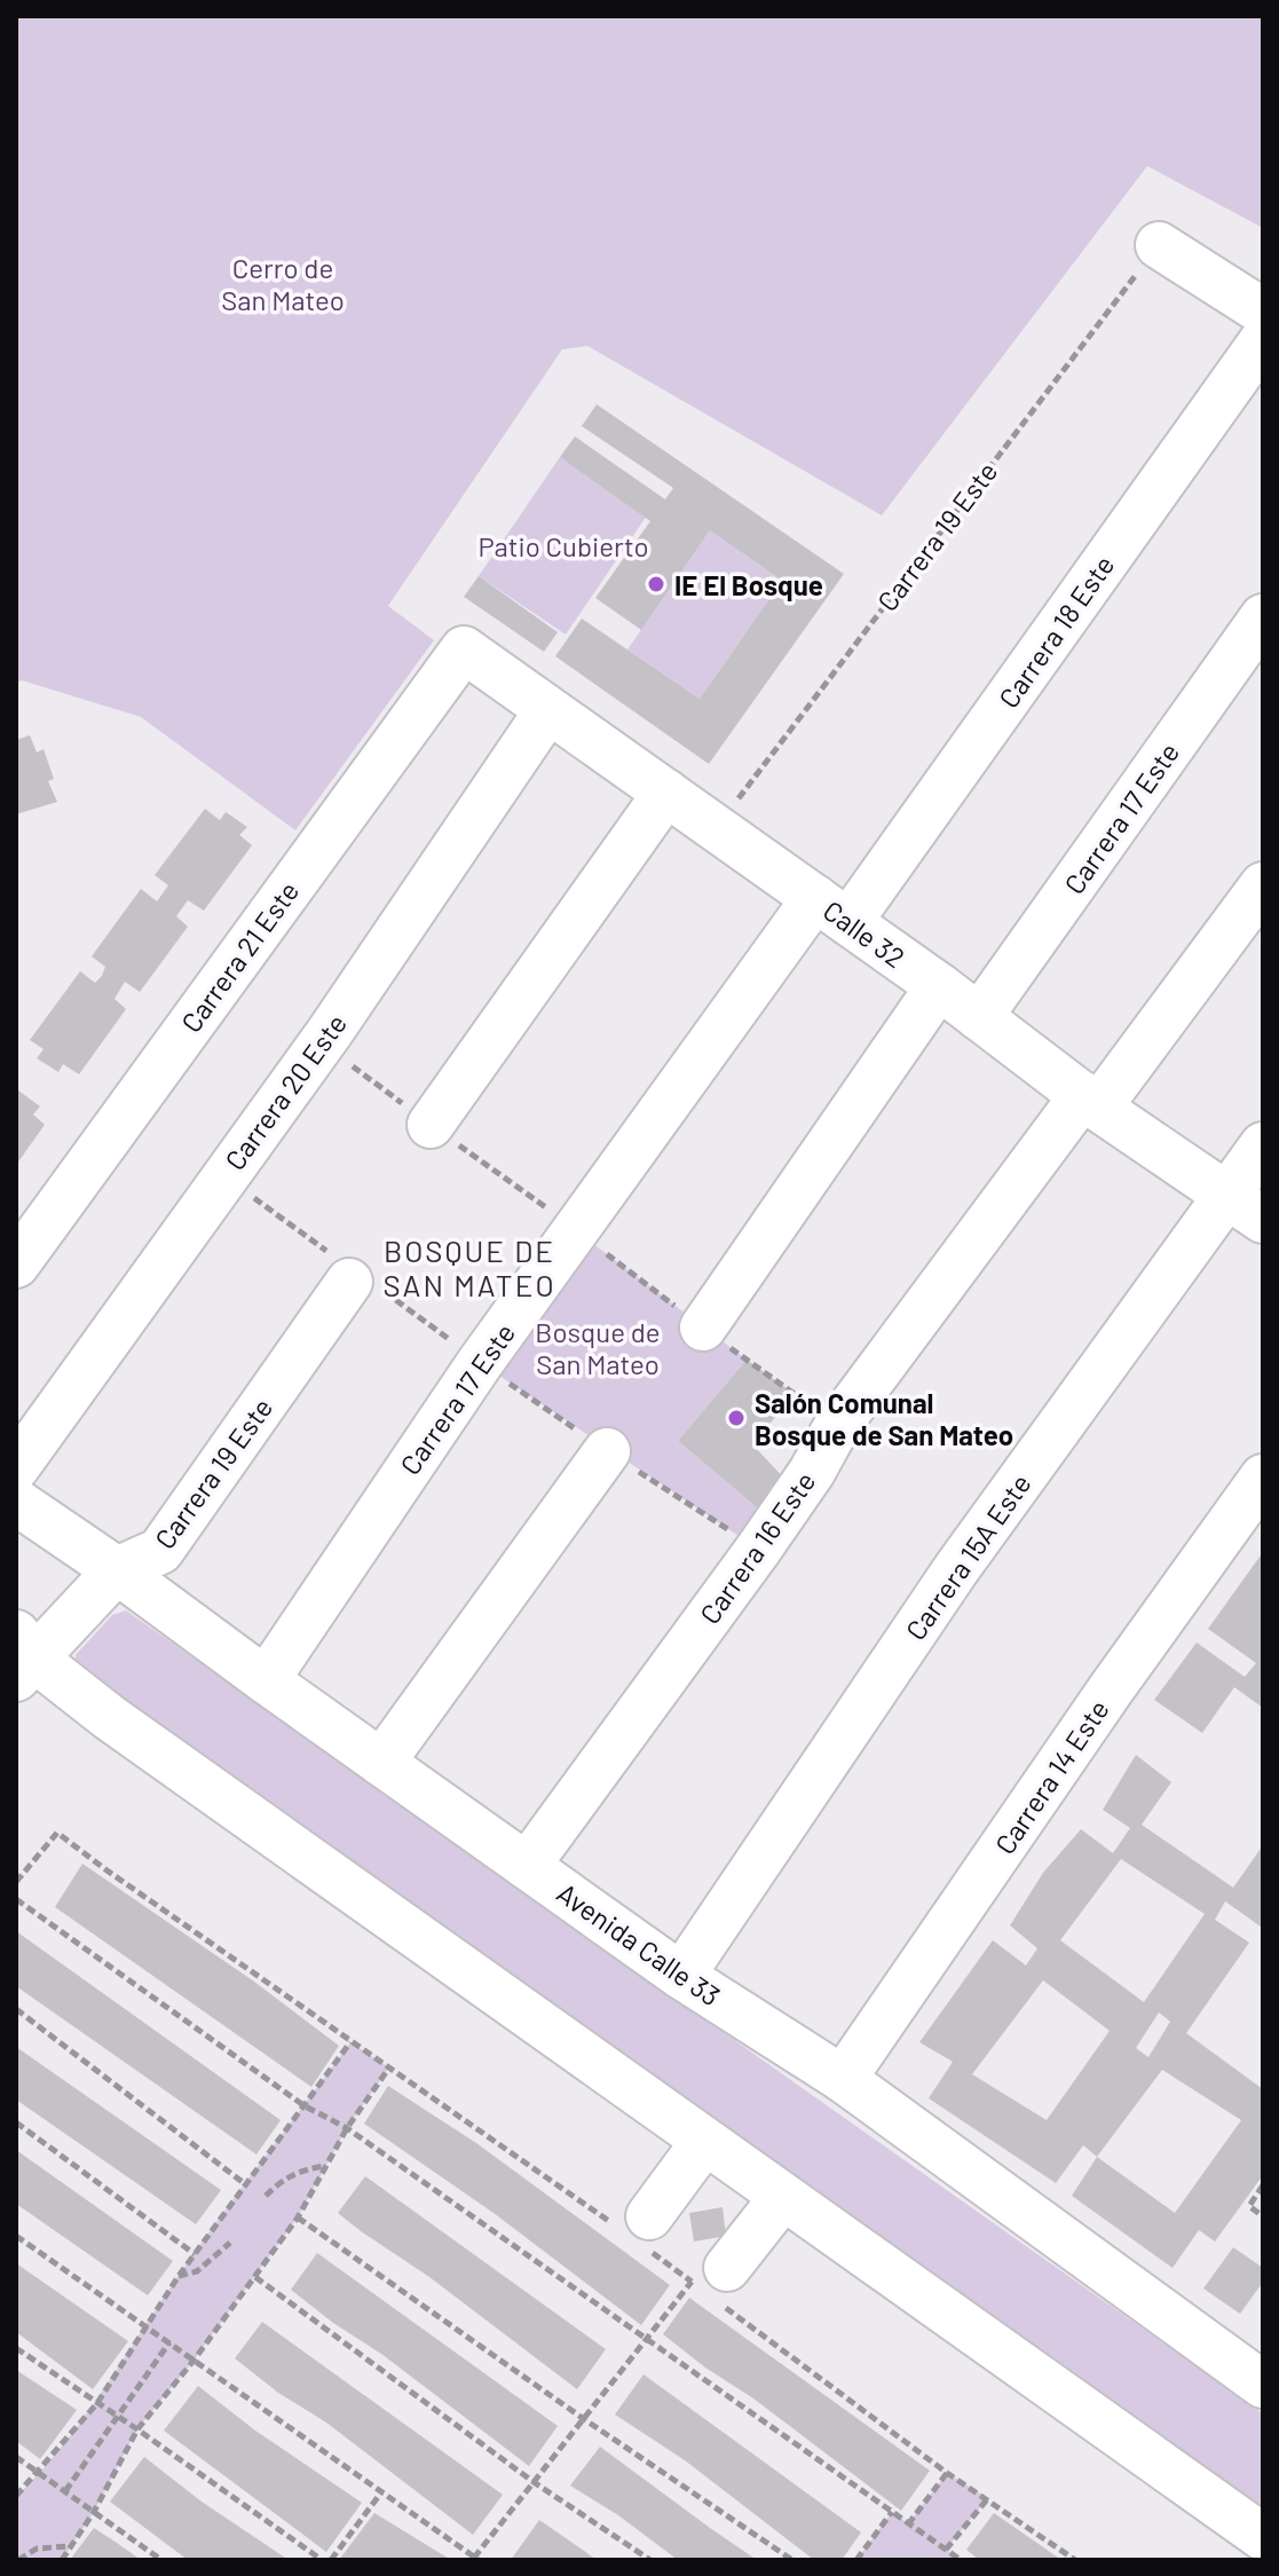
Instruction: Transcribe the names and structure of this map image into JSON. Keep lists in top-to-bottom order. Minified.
{"streets":{"street":["Carrera 19 Este","Carrera 18 Este","Carrera 17 Este","Calle 32","Carrera 21 Este","Carrera 20 Este","Carrera 16 Este","Carrera 15A Este","Carrera 14 Este","Avenida Calle 33"]},"crossings":[["Carrera 19 Este","Calle 32"],["Carrera 19 Este","Avenida Calle 33"],["Carrera 18 Este","Carrera 17 Este"],["Carrera 18 Este","Calle 32"],["Carrera 17 Este","Calle 32"],["Carrera 17 Este","Avenida Calle 33"],["Calle 32","Carrera 21 Este"],["Calle 32","Carrera 20 Este"],["Calle 32","Carrera 16 Este"],["Calle 32","Carrera 15A Este"],["Carrera 16 Este","Avenida Calle 33"],["Carrera 15A Este","Avenida Calle 33"],["Carrera 14 Este","Avenida Calle 33"]],"districts":["BOSQUE DE SAN MATEO"],"parks":["Cerro de San Mateo","Patio Cubierto","Bosque de San Mateo"],"places":["IE El Bosque","Salón Comunal Bosque de San Mateo"]}
